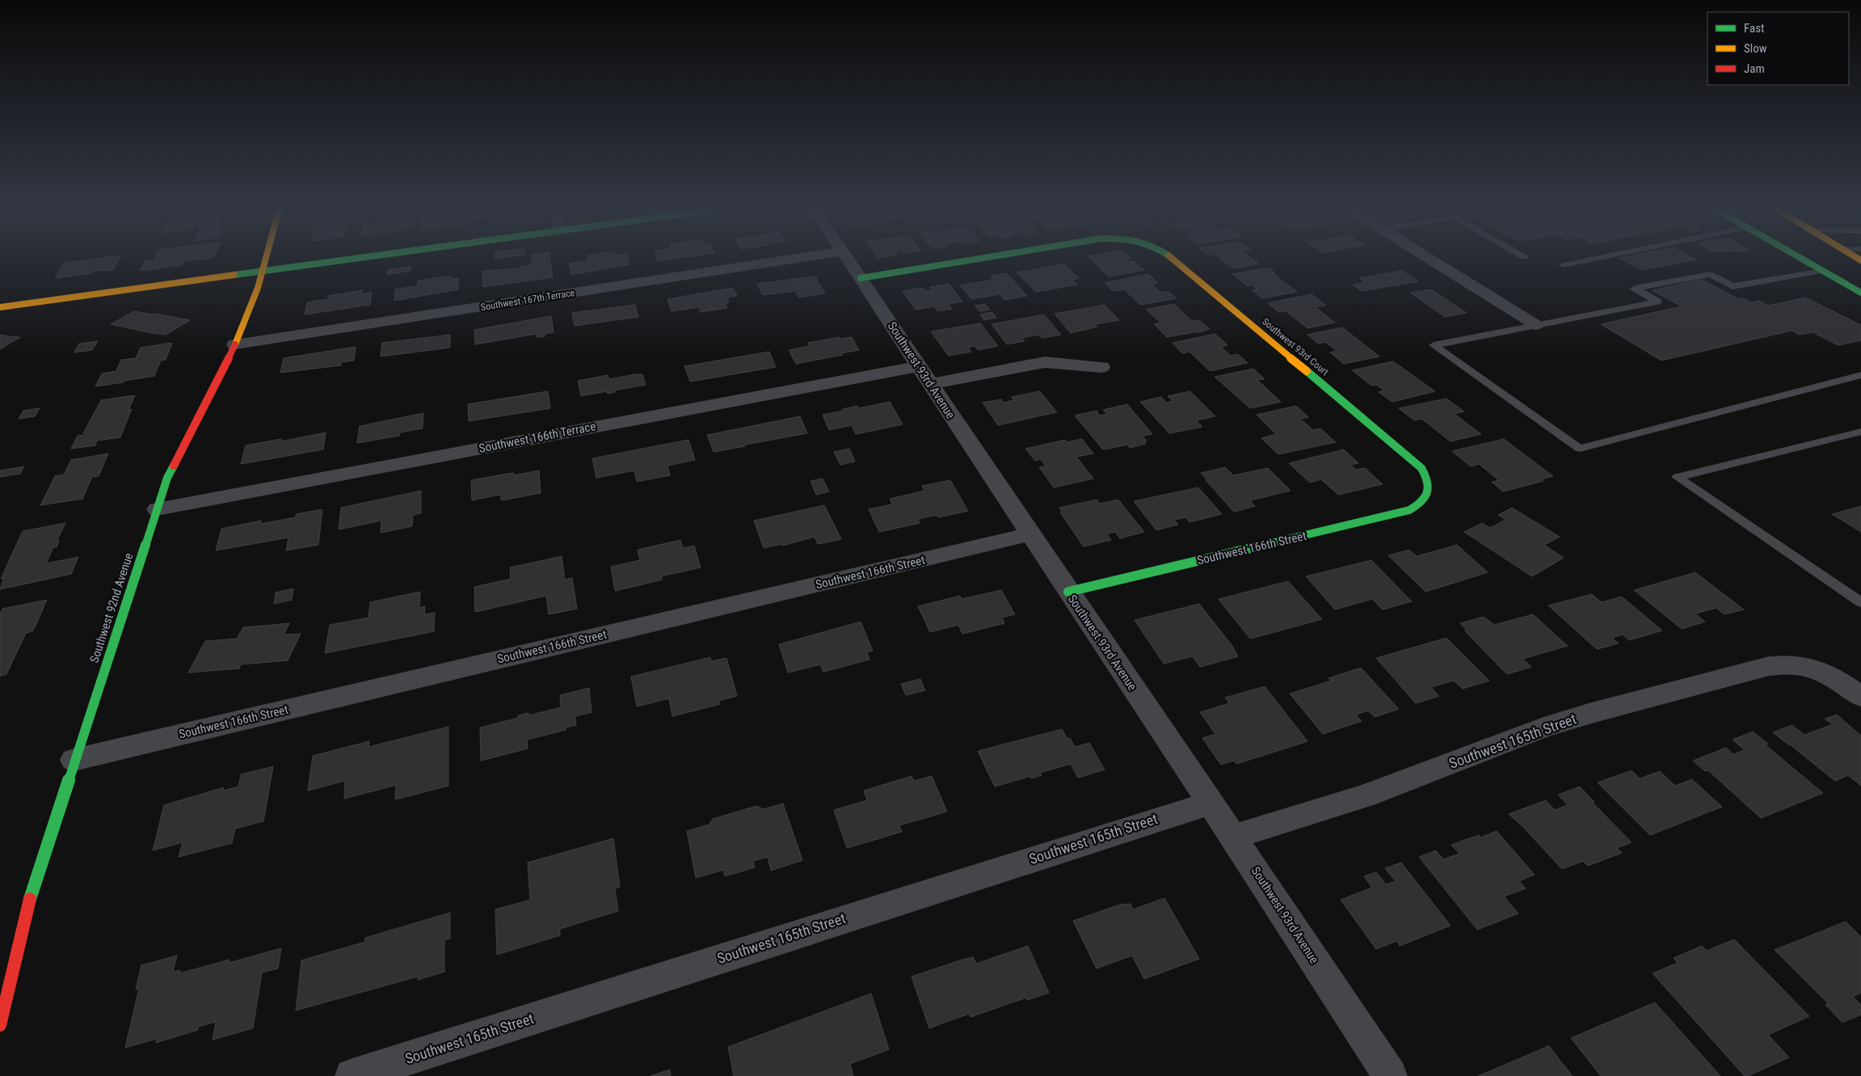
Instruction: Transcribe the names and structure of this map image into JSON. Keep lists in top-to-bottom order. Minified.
{"streets":{"main road":["Southwest 93rd Court","Southwest 166th Street","Southwest 92nd Avenue"],"street":["Southwest 167th Terrace","Southwest 93rd Avenue","Southwest 166th Terrace","Southwest 165th Street"]},"crossings":[["Southwest 167th Terrace","Southwest 92nd Avenue"],["Southwest 93rd Court","Southwest 93rd Avenue"],["Southwest 93rd Court","Southwest 166th Street"],["Southwest 93rd Avenue","Southwest 166th Terrace"],["Southwest 93rd Avenue","Southwest 166th Street"],["Southwest 93rd Avenue","Southwest 165th Street"],["Southwest 166th Terrace","Southwest 92nd Avenue"],["Southwest 166th Street","Southwest 92nd Avenue"]],"legend":["Fast","Slow","Jam"]}
